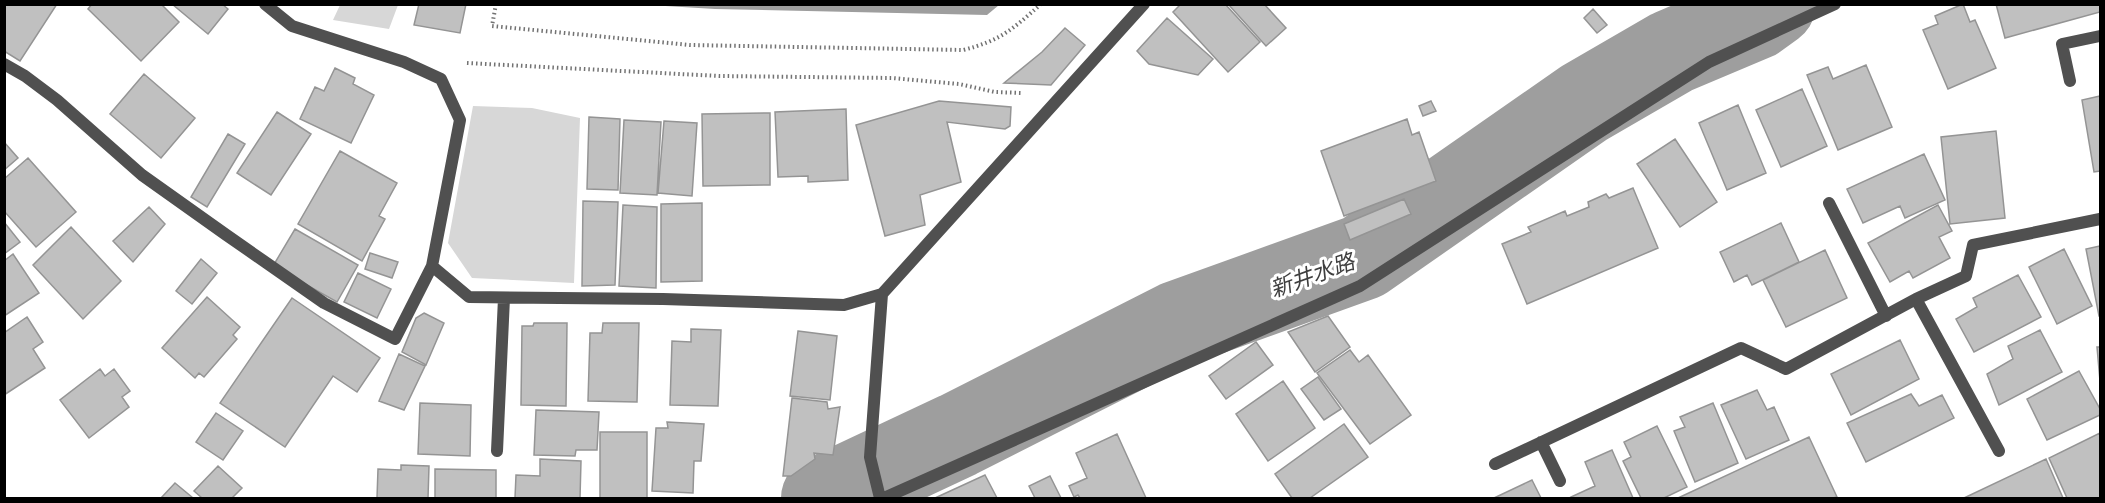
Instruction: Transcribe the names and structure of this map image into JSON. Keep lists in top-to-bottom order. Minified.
{"water":["新井水路"]}
